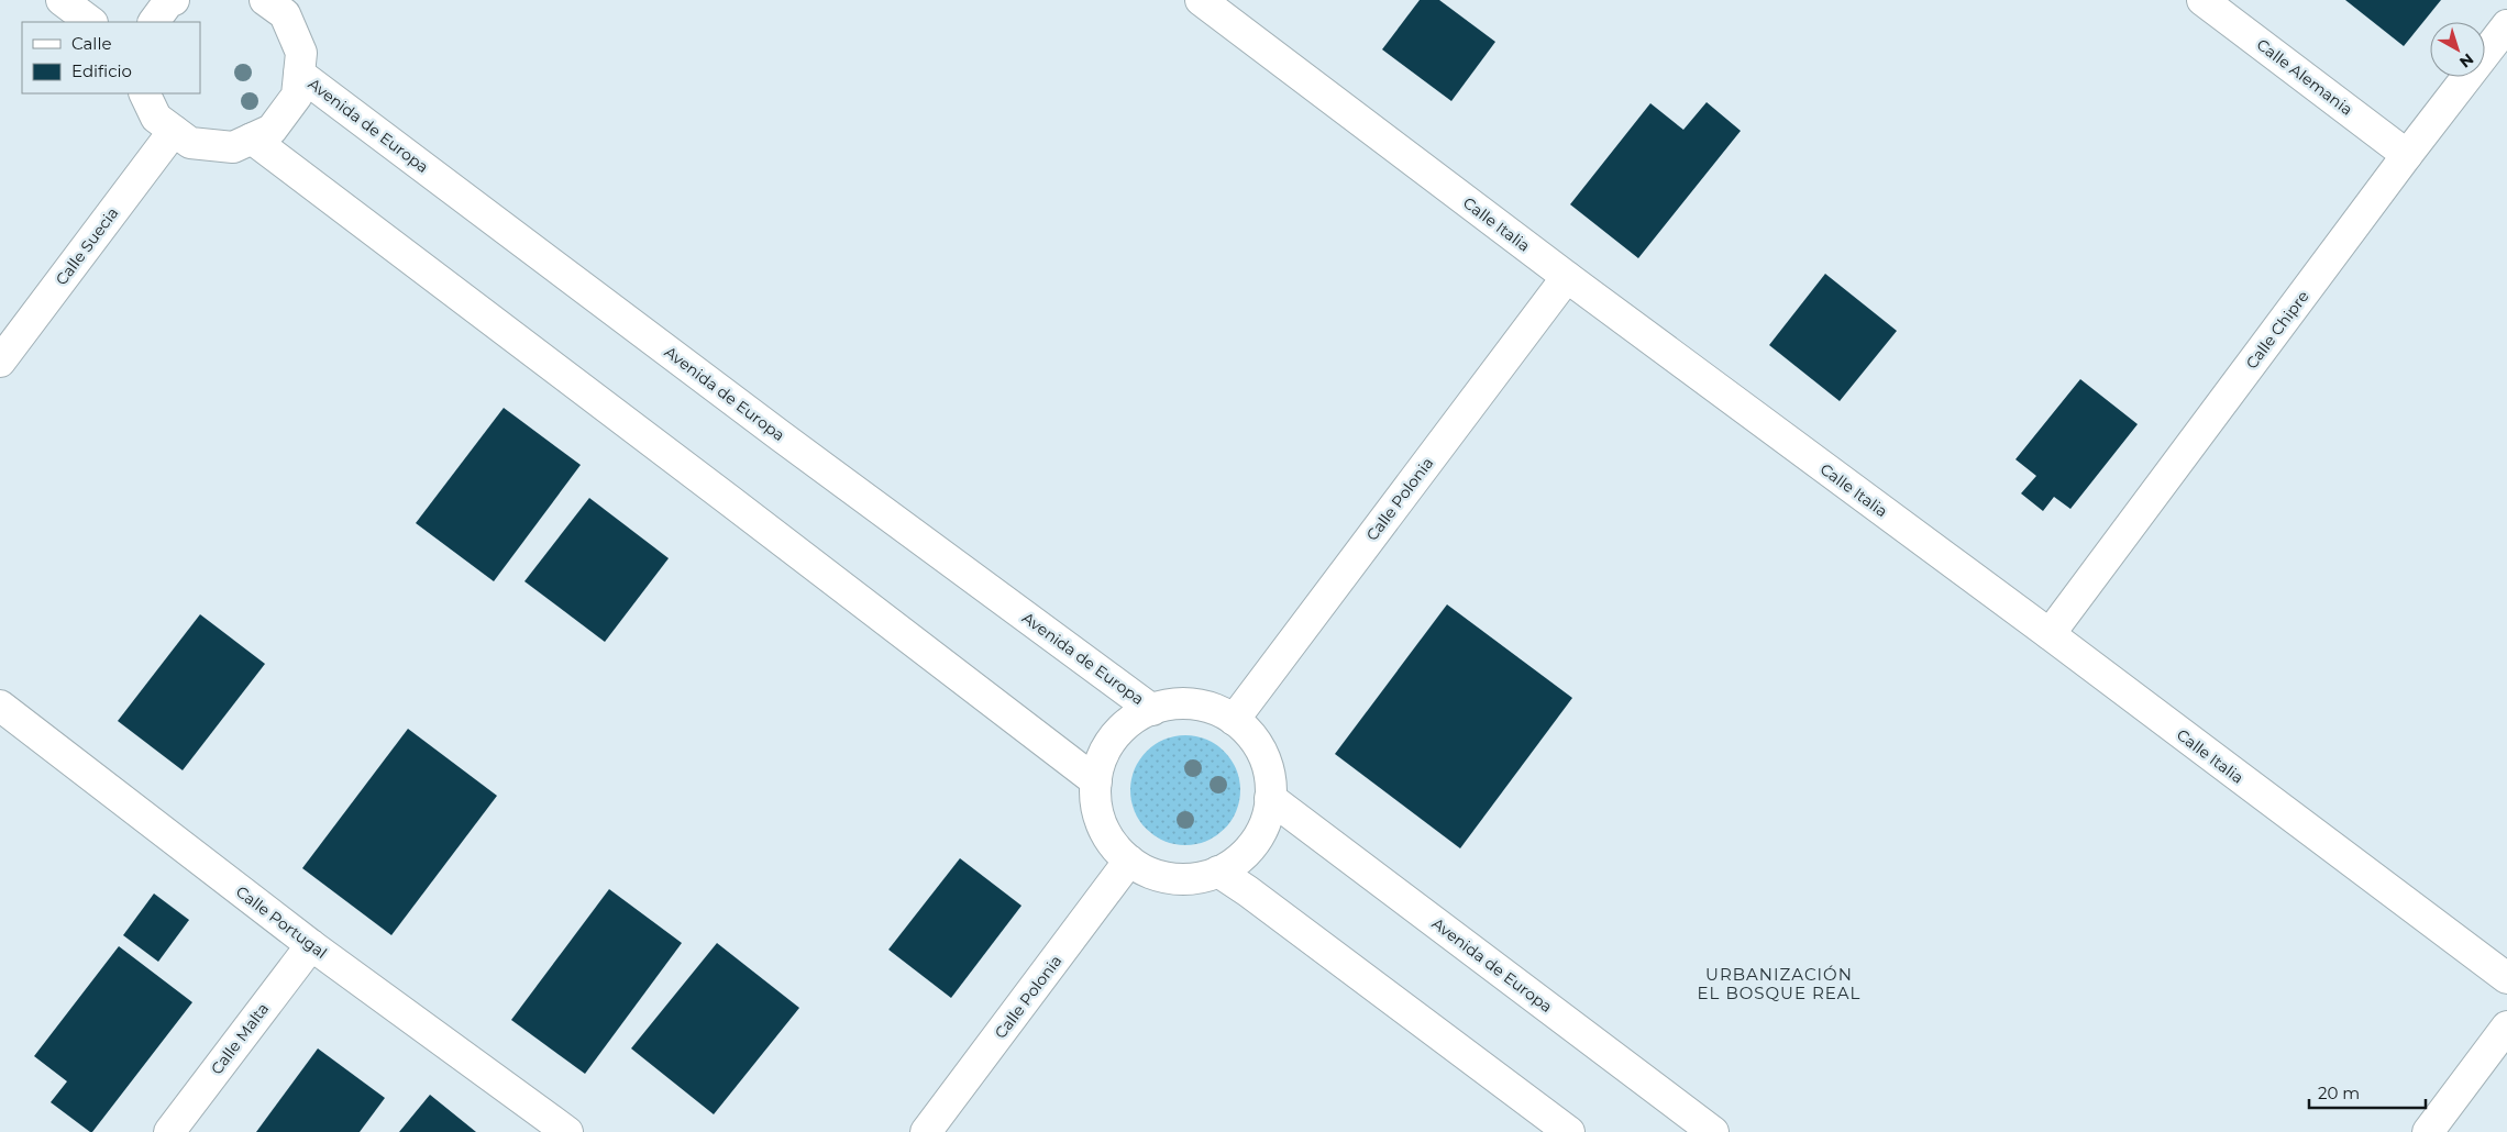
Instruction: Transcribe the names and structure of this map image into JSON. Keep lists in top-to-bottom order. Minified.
{"streets":{"street":["Calle Alemania","Avenida de Europa","Calle Italia","Calle Suecia","Calle Chipre","Calle Polonia","Calle Portugal","Calle Malta"]},"crossings":[["Calle Alemania","Calle Chipre"],["Avenida de Europa","Calle Polonia"],["Calle Italia","Calle Chipre"],["Calle Italia","Calle Polonia"],["Calle Portugal","Calle Malta"]],"districts":["URBANIZACIÓN EL BOSQUE REAL"],"legend":["Calle","Edificio"],"scale_bar":"20 m","north":"bottom right"}
